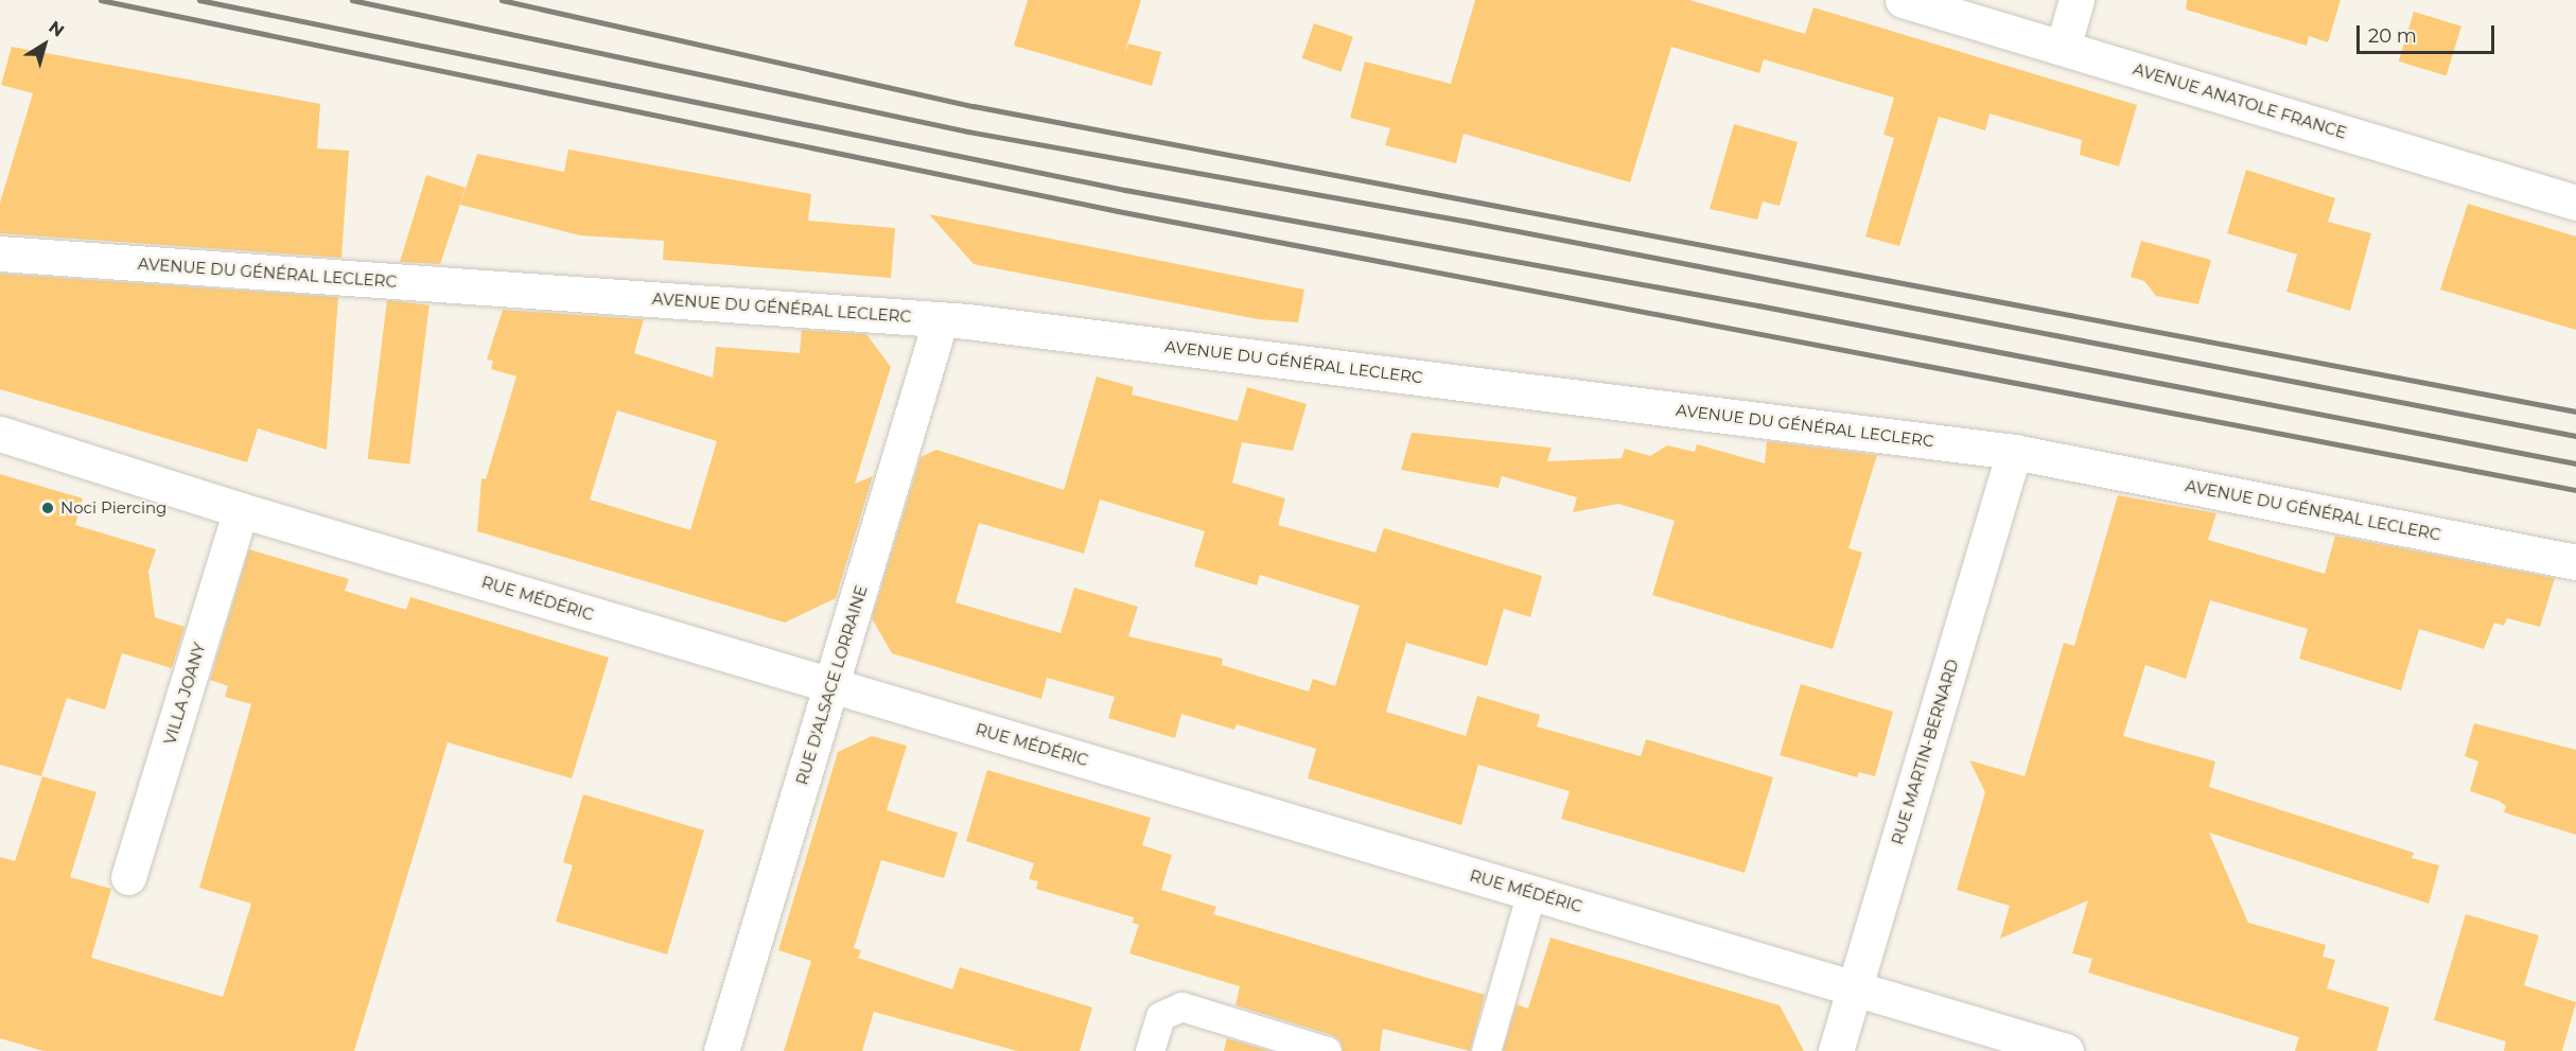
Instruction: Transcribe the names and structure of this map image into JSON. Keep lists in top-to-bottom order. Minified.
{"streets":{"street":["AVENUE ANATOLE FRANCE","AVENUE DU GÉNÉRAL LECLERC","RUE MÉDÉRIC","RUE D'ALSACE LORRAINE","VILLA JOANY","RUE MARTIN-BERNARD"]},"crossings":[["AVENUE DU GÉNÉRAL LECLERC","RUE D'ALSACE LORRAINE"],["AVENUE DU GÉNÉRAL LECLERC","RUE MARTIN-BERNARD"],["RUE MÉDÉRIC","RUE D'ALSACE LORRAINE"],["RUE MÉDÉRIC","VILLA JOANY"],["RUE MÉDÉRIC","RUE MARTIN-BERNARD"]],"places":["Noci Piercing"],"scale_bar":"20 m","north":"top right"}
